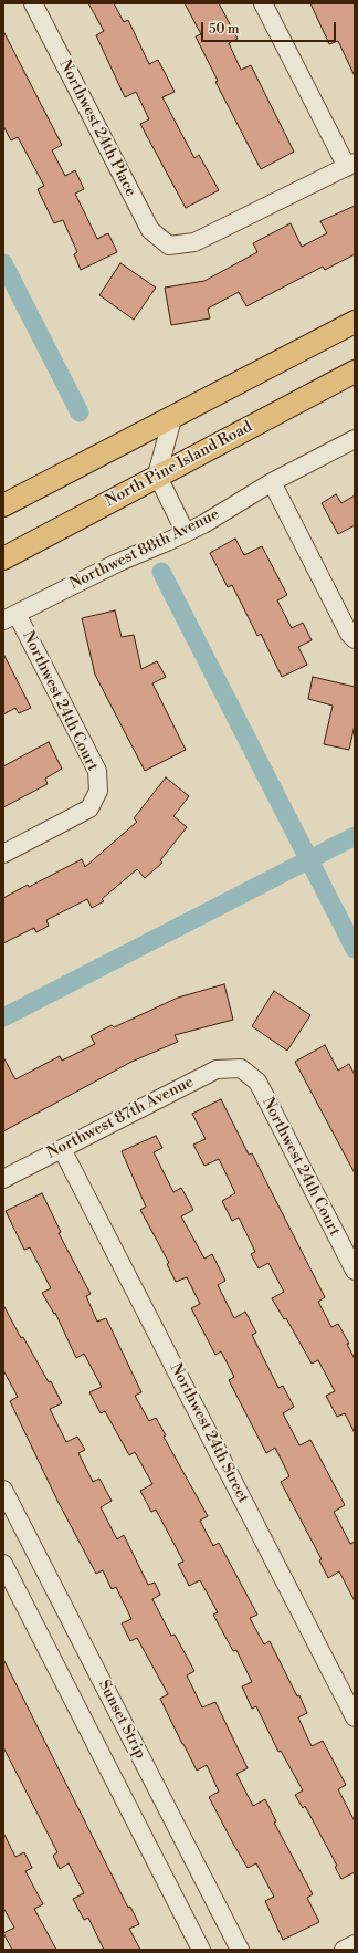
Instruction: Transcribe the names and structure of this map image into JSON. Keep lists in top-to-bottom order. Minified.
{"streets":{"main road":["North Pine Island Road"],"street":["Northwest 24th Place","Northwest 88th Avenue","Northwest 24th Court","Northwest 87th Avenue","Northwest 24th Street","Sunset Strip"]},"crossings":[["Northwest 88th Avenue","Northwest 24th Court"],["Northwest 24th Court","Northwest 87th Avenue"],["Northwest 87th Avenue","Northwest 24th Street"]],"scale_bar":"50 m"}
